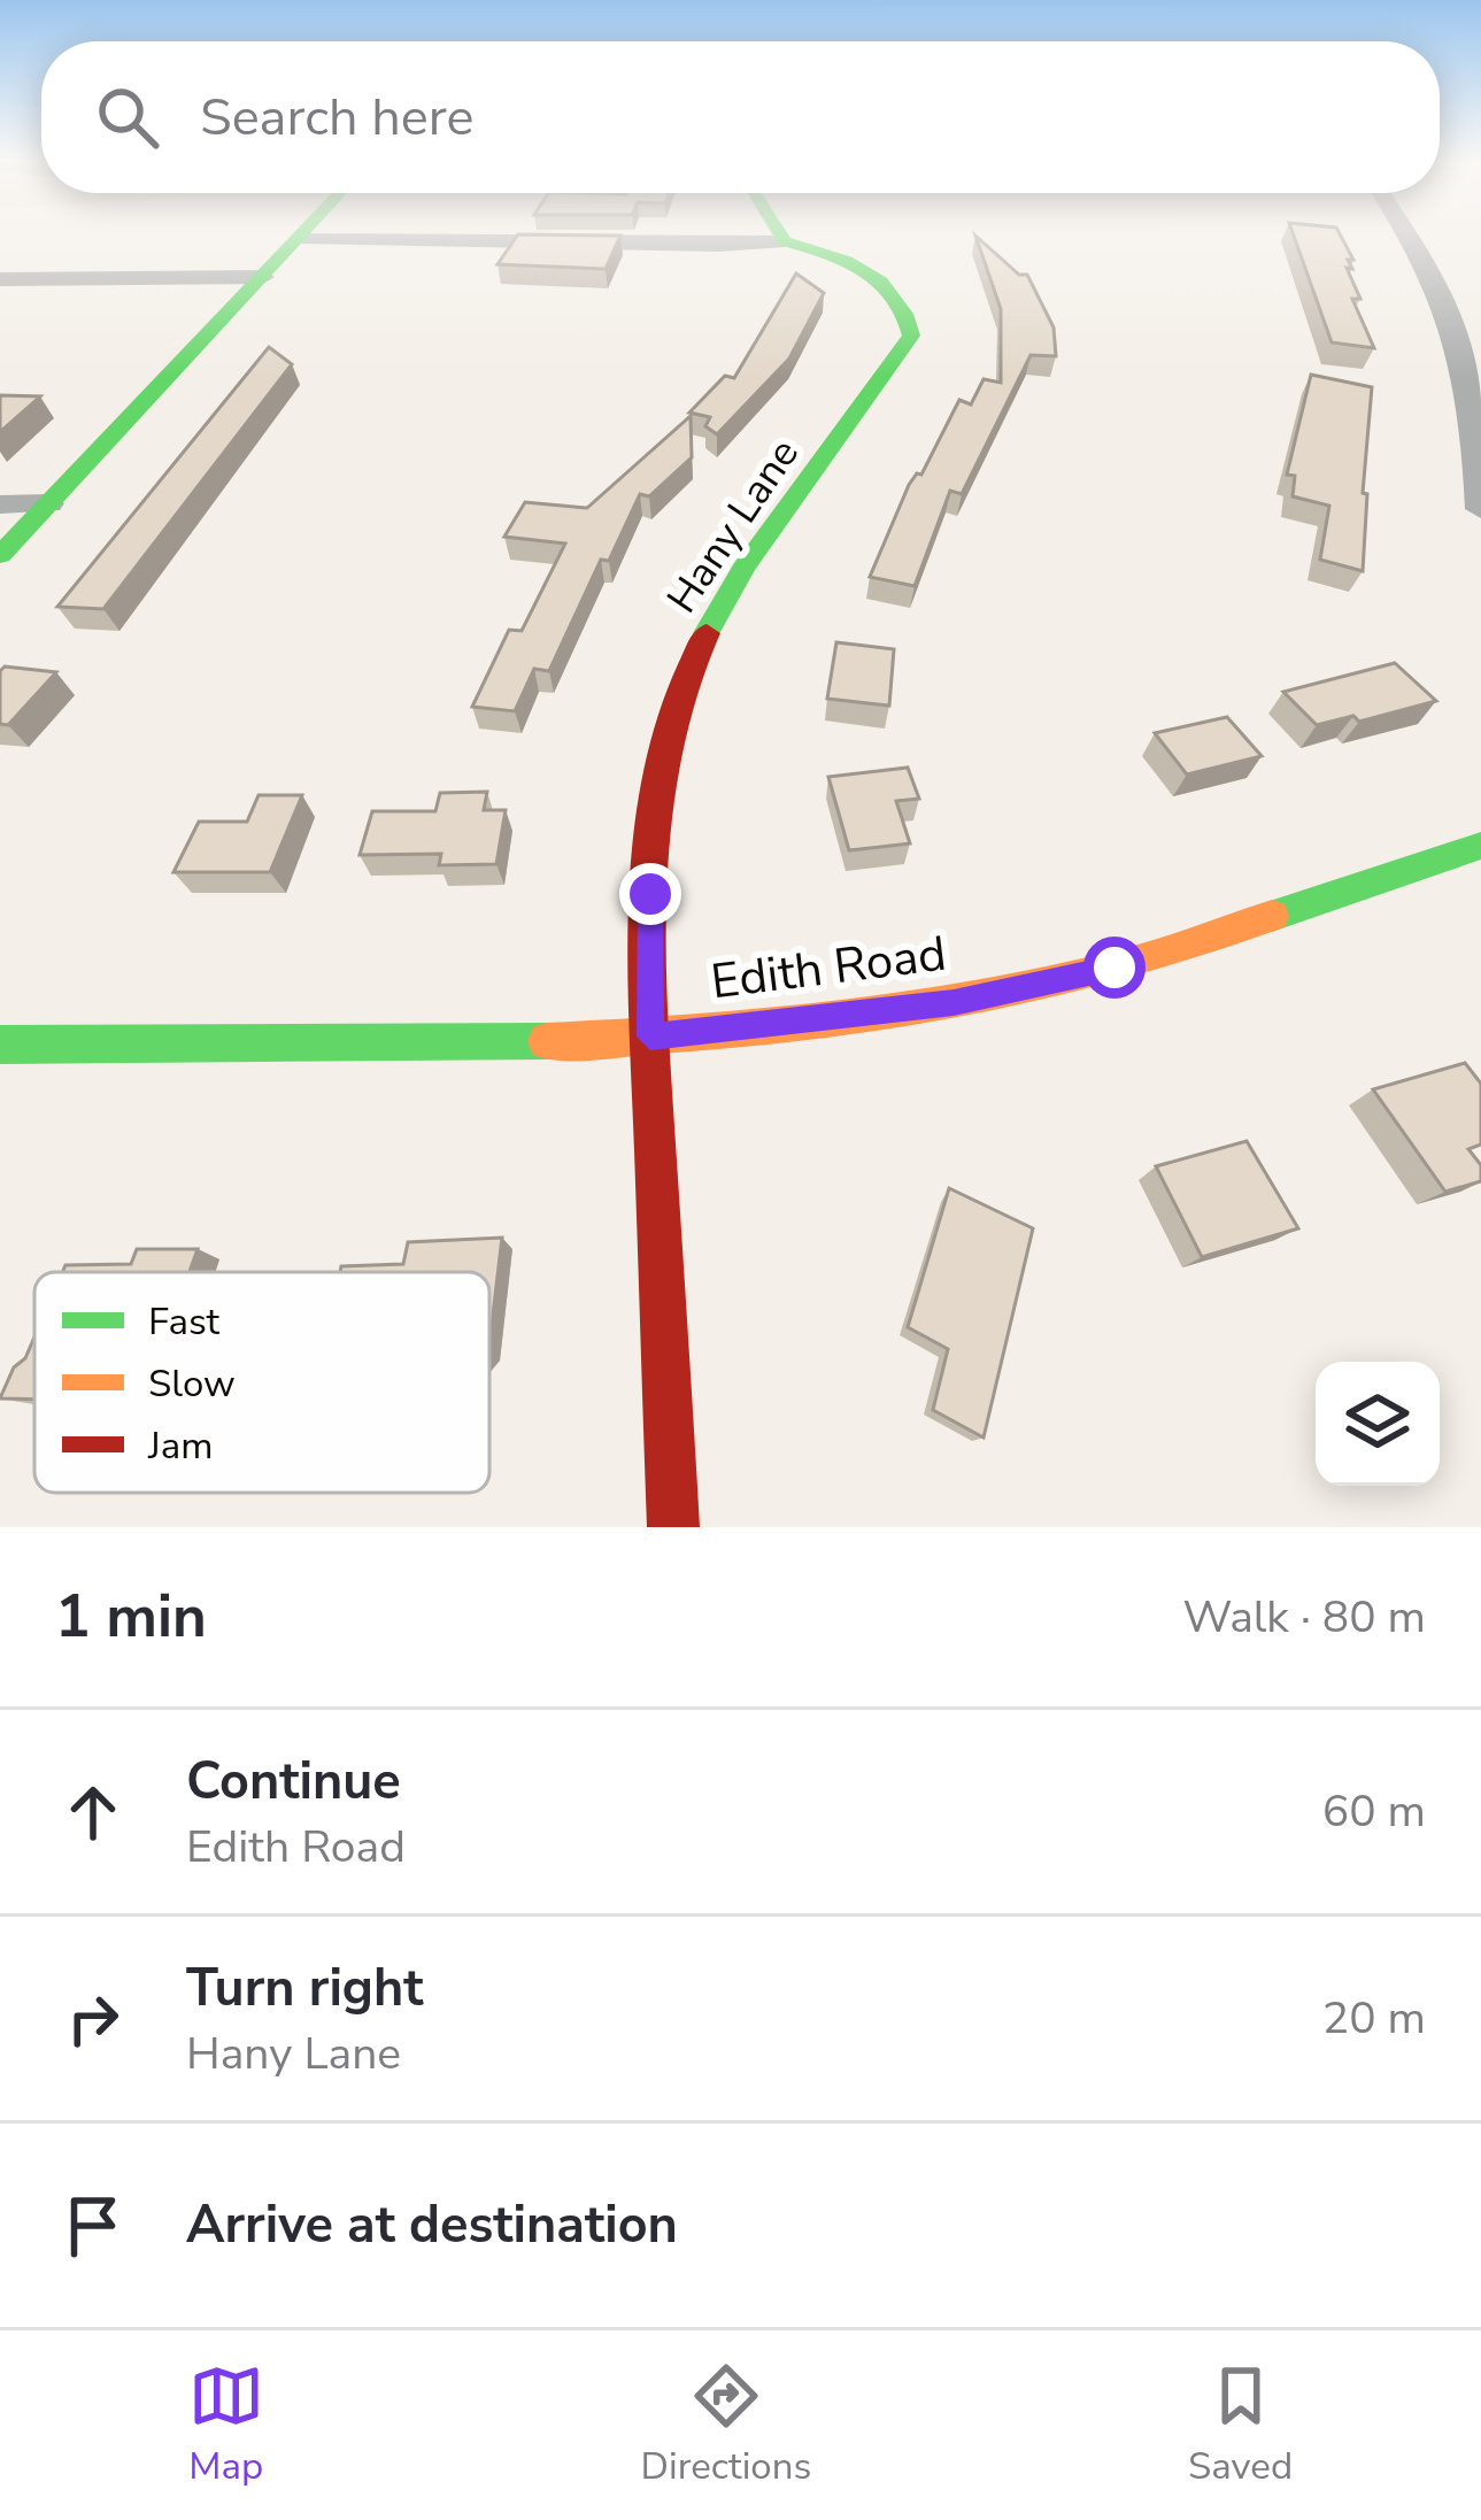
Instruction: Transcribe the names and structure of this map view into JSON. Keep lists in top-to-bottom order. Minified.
{"streets":{"street":["Hany Lane","Edith Road"]},"crossings":[["Hany Lane","Edith Road"]],"legend":["Fast","Slow","Jam"],"page":{"search":"Search here","heading":["1 min","Walk · 80 m"],"list":[["Continue","Edith Road","60 m"],["Turn right","Hany Lane","20 m"],"Arrive at destination"],"nav":["Map","Directions","Saved"]}}
